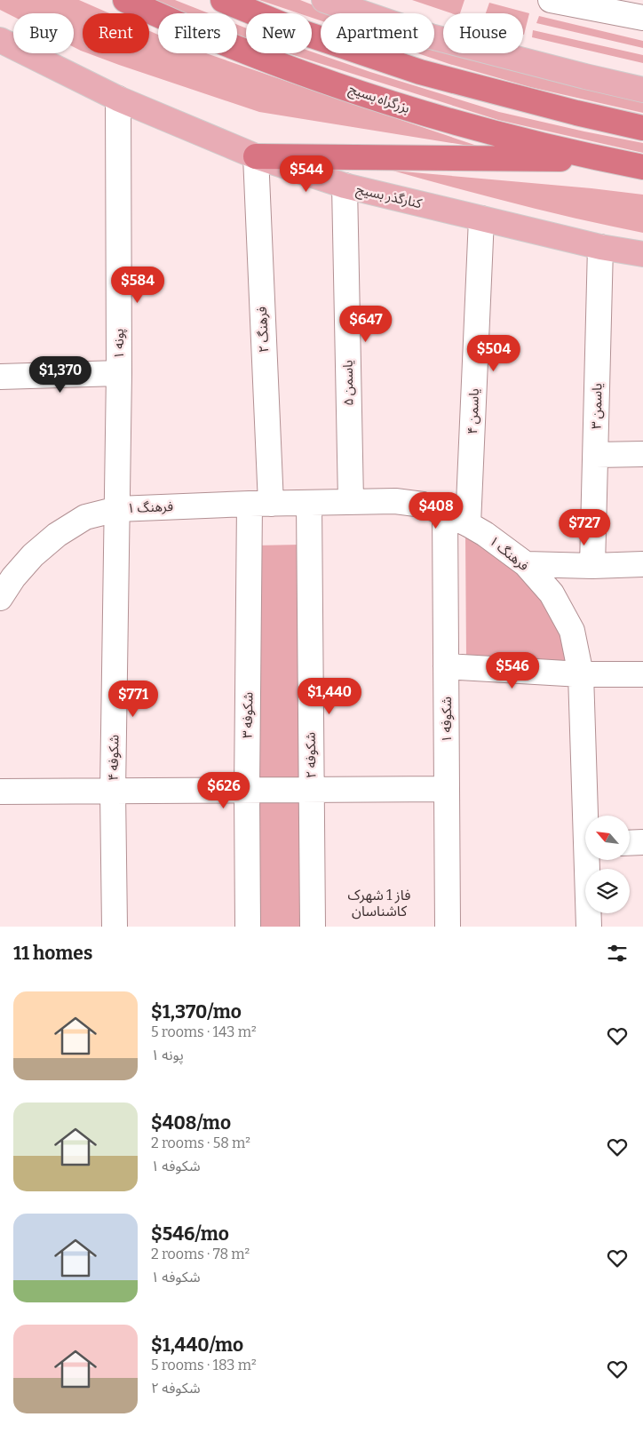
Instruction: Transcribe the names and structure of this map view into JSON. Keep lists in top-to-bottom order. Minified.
{"streets":{"highway":["بزرگراه بسیج"],"main road":["کنارگذر بسیج"],"street":["فرهنگ ۲","پونه ۱","یاسمن ۵","یاسمن ۳","یاسمن ۴","فرهنگ ۱","شکوفه ۳","شکوفه ۱","شکوفه ۲","شکوفه ۴"]},"crossings":[["کنارگذر بسیج","فرهنگ ۲"],["کنارگذر بسیج","پونه ۱"],["کنارگذر بسیج","یاسمن ۵"],["کنارگذر بسیج","یاسمن ۳"],["کنارگذر بسیج","یاسمن ۴"],["فرهنگ ۲","فرهنگ ۱"],["فرهنگ ۲","شکوفه ۳"],["پونه ۱","فرهنگ ۱"],["پونه ۱","شکوفه ۴"],["یاسمن ۵","فرهنگ ۱"],["یاسمن ۴","فرهنگ ۱"],["فرهنگ ۱","شکوفه ۳"],["فرهنگ ۱","شکوفه ۱"],["فرهنگ ۱","شکوفه ۲"],["فرهنگ ۱","شکوفه ۴"]],"districts":["فاز 1 شهرک کاشناسان"],"north":"top left","page":{"chip":["Buy","Rent","Filters","New","Apartment","House"],"price":["$544","$584","$647","$504","$1,370","$408","$727","$546","$1,440","$771","$626"],"heading":"11 homes","list":[{"name":"$1,370/mo","note":"5 rooms · 143 m² · پونه ۱"},{"name":"$408/mo","note":"2 rooms · 58 m² · شکوفه ۱"},{"name":"$546/mo","note":"2 rooms · 78 m² · شکوفه ۱"},{"name":"$1,440/mo","note":"5 rooms · 183 m² · شکوفه ۲"}]}}
